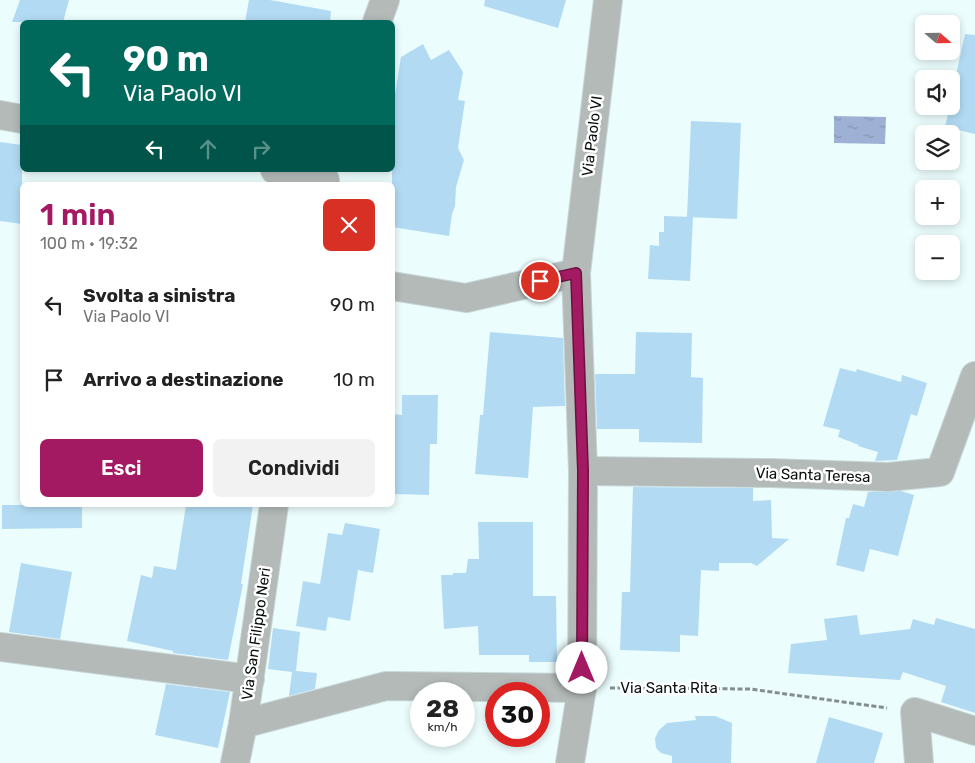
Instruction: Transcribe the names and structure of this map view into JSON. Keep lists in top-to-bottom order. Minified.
{"streets":{"street":["Via Paolo VI","Via Santa Teresa","Via San Filippo Neri"],"path":["Via Santa Rita"]},"crossings":[["Via Paolo VI","Via Santa Teresa"],["Via Paolo VI","Via Santa Rita"]],"north":"right","page":{"map_buttons":["+","−"],"turn":["90 m","Via Paolo VI"],"heading":["1 min","100 m · 19:32"],"list":[{"name":"Svolta a sinistra","note":"Via Paolo VI","value":"90 m"},{"name":"Arrivo a destinazione","value":"10 m"}],"buttons":["Esci","Condividi"],"speed":"28 km/h","limit":"30"}}
